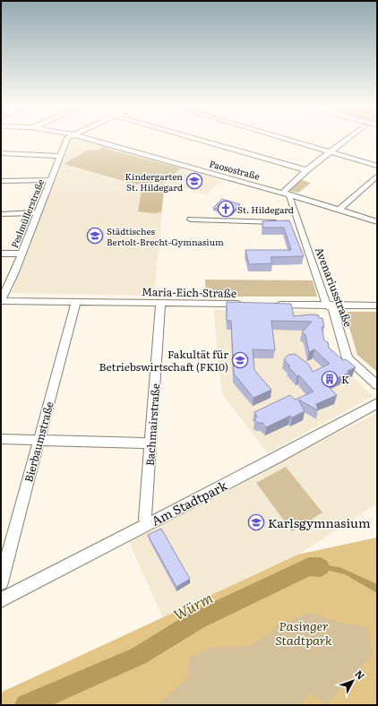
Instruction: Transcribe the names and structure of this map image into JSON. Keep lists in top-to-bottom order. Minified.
{"streets":{"street":["Paosostraße","Peslmüllerstraße","Avenariusstraße","Maria-Eich-Straße","Bachmairstraße","Bierbaumstraße","Am Stadtpark"]},"crossings":[["Paosostraße","Avenariusstraße"],["Peslmüllerstraße","Maria-Eich-Straße"],["Maria-Eich-Straße","Bachmairstraße"],["Maria-Eich-Straße","Bierbaumstraße"],["Bachmairstraße","Am Stadtpark"]],"water":["Würm"],"parks":["Pasinger Stadtpark"],"places":{"school or university":["Kindergarten St. Hildegard","Städtisches Bertolt-Brecht-Gymnasium","Fakultät für Betriebswirtschaft (FK10)","Karlsgymnasium"],"church":["St. Hildegard"],"building":["K"]},"north":"top right"}
